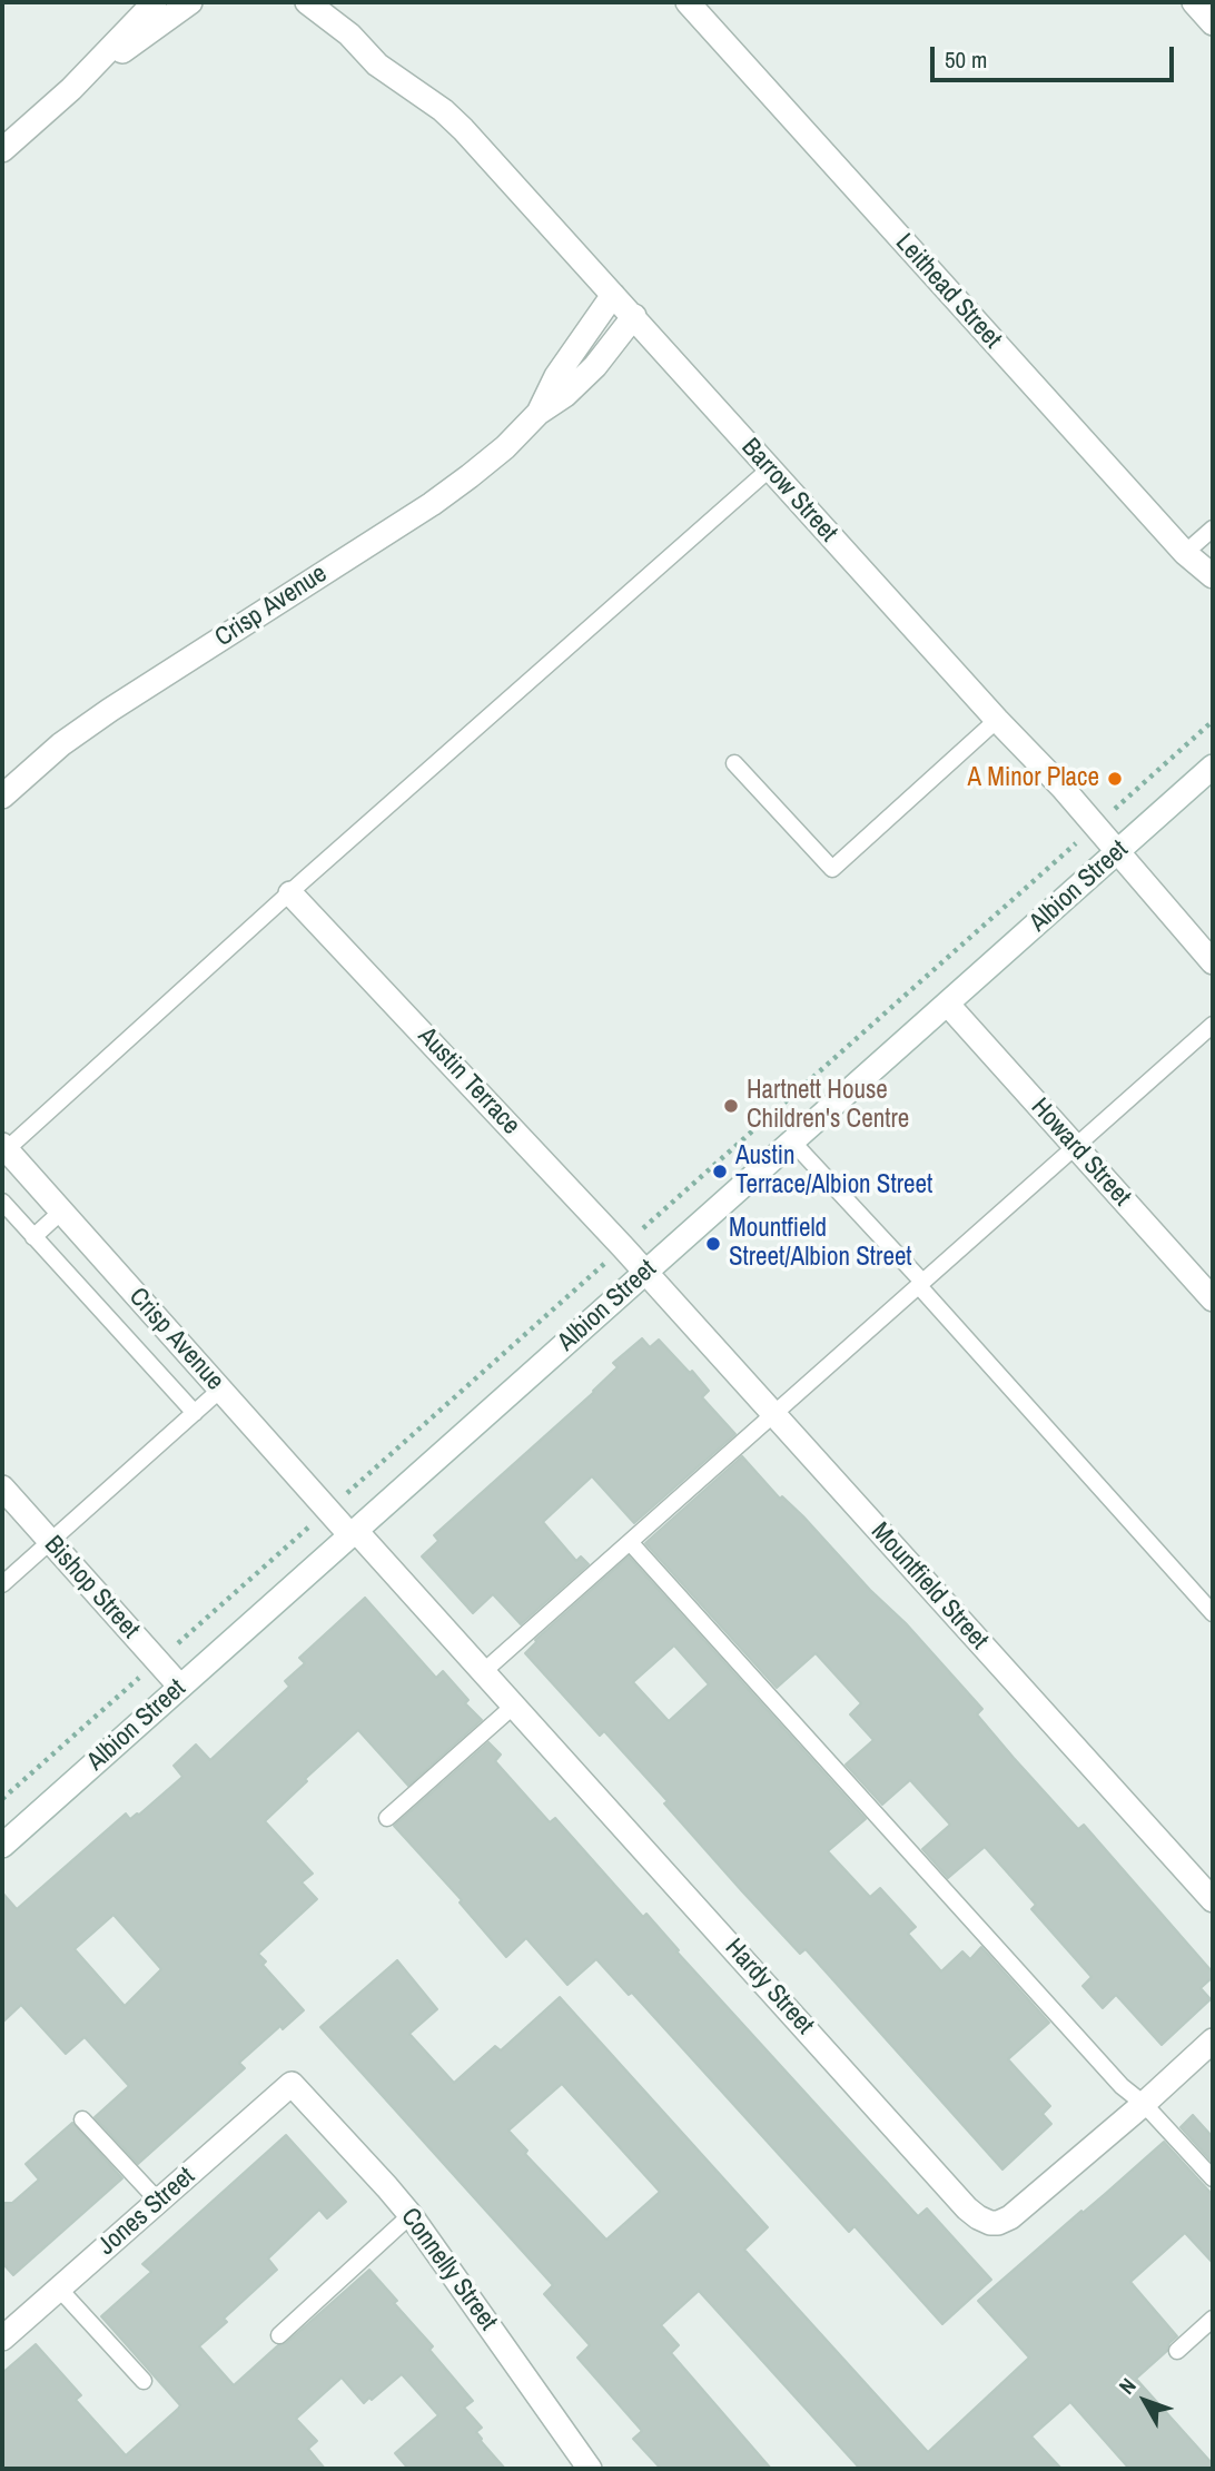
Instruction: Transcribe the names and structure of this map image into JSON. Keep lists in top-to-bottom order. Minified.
{"streets":{"street":["Leithead Street","Barrow Street","Crisp Avenue","Albion Street","Austin Terrace","Howard Street","Mountfield Street","Bishop Street","Hardy Street","Jones Street","Connelly Street"]},"crossings":[["Barrow Street","Crisp Avenue"],["Barrow Street","Albion Street"],["Crisp Avenue","Albion Street"],["Crisp Avenue","Hardy Street"],["Albion Street","Austin Terrace"],["Albion Street","Howard Street"],["Albion Street","Mountfield Street"],["Albion Street","Bishop Street"],["Albion Street","Hardy Street"],["Austin Terrace","Mountfield Street"],["Jones Street","Connelly Street"]],"places":["A Minor Place","Hartnett House Children's Centre","Austin Terrace/Albion Street","Mountfield Street/Albion Street"],"scale_bar":"50 m","north":"top left"}
